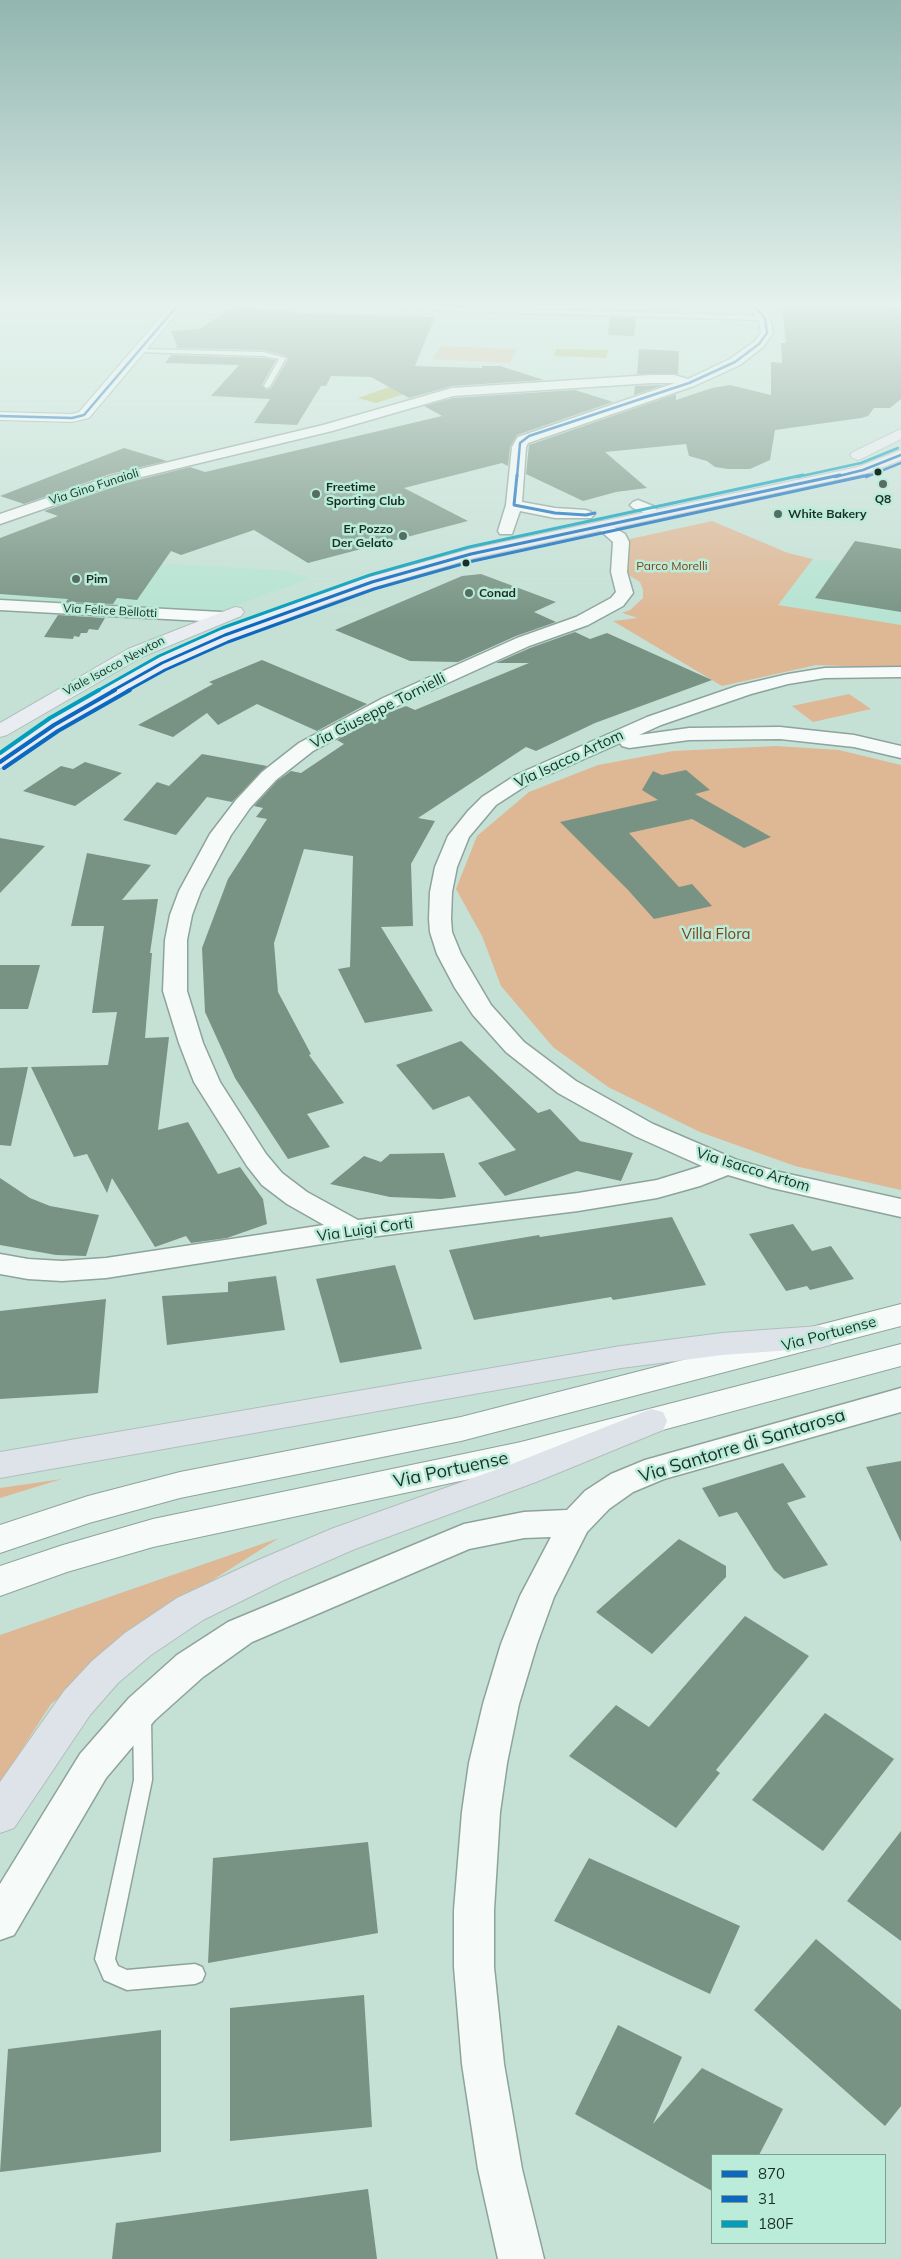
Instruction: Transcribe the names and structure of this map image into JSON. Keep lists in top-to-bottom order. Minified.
{"streets":{"main road":["Viale Isacco Newton","Via Portuense"],"street":["Via Gino Funaioli","Via Felice Bellotti","Via Giuseppe Tornielli","Via Isacco Artom","Via Luigi Corti","Via Santorre di Santarosa"]},"crossings":[["Via Felice Bellotti","Viale Isacco Newton"],["Viale Isacco Newton","Via Giuseppe Tornielli"],["Via Giuseppe Tornielli","Via Luigi Corti"],["Via Isacco Artom","Via Luigi Corti"]],"parks":["Parco Morelli","Villa Flora"],"places":["Q8","Freetime Sporting Club","White Bakery","Er Pozzo Der Gelato","Pim","Conad"],"lines":["transit line 870","transit line 180F","transit line 31"],"legend":["870","31","180F"]}
